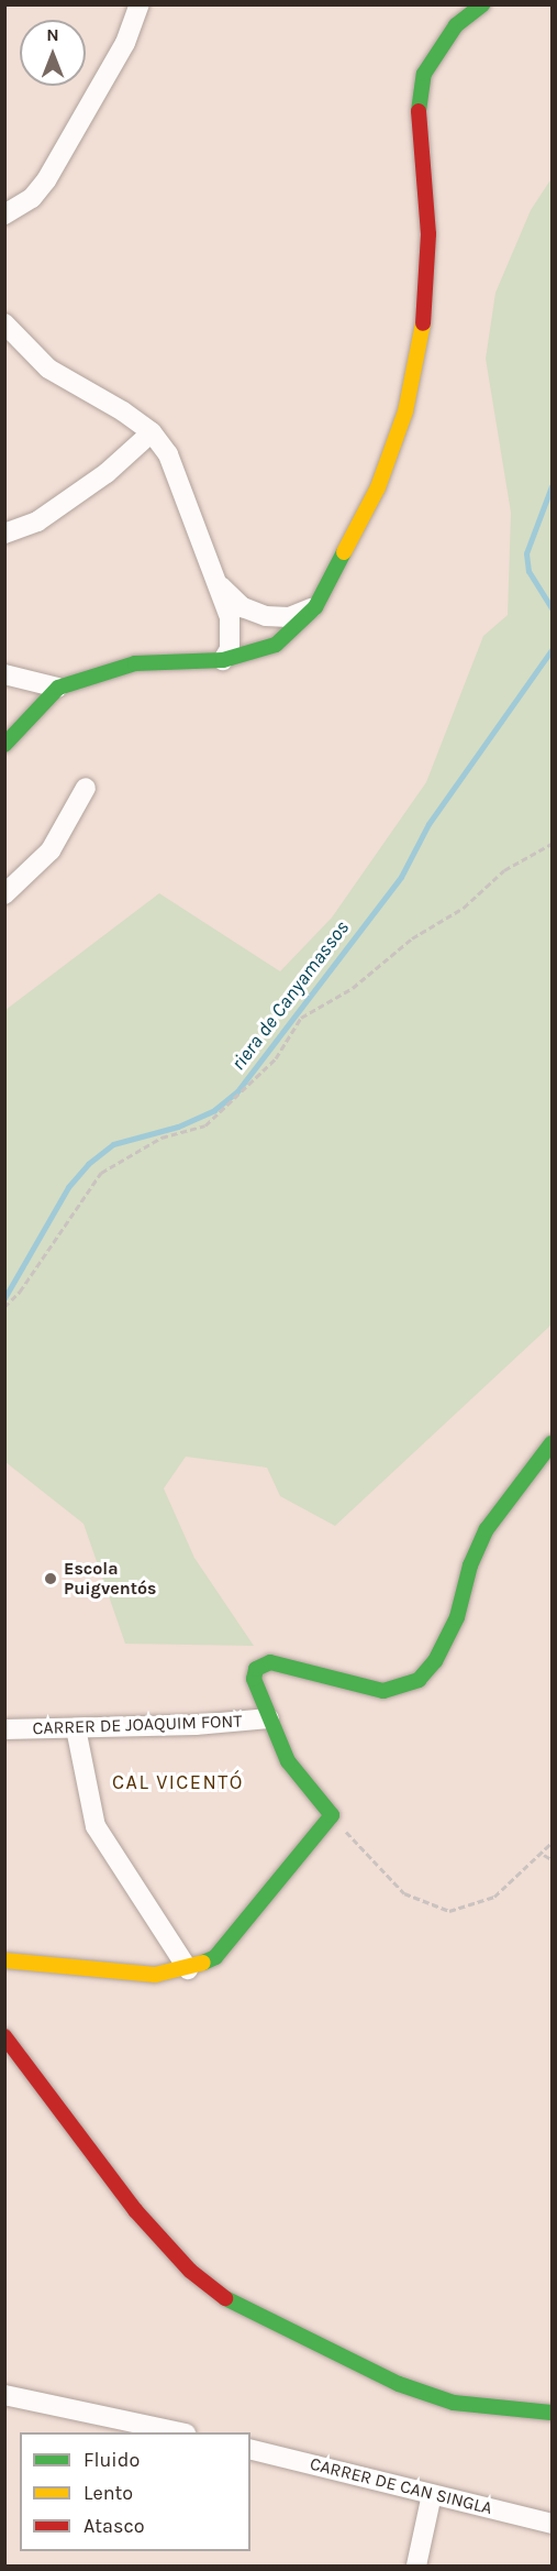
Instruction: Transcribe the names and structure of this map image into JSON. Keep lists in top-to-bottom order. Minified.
{"streets":{"street":["CARRER DE JOAQUIM FONT","CARRER DE CAN SINGLA"]},"districts":["CAL VICENTÓ"],"water":["riera de Canyamassos"],"places":["Escola Puigventós"],"legend":["Fluido","Lento","Atasco"],"north":"top"}
